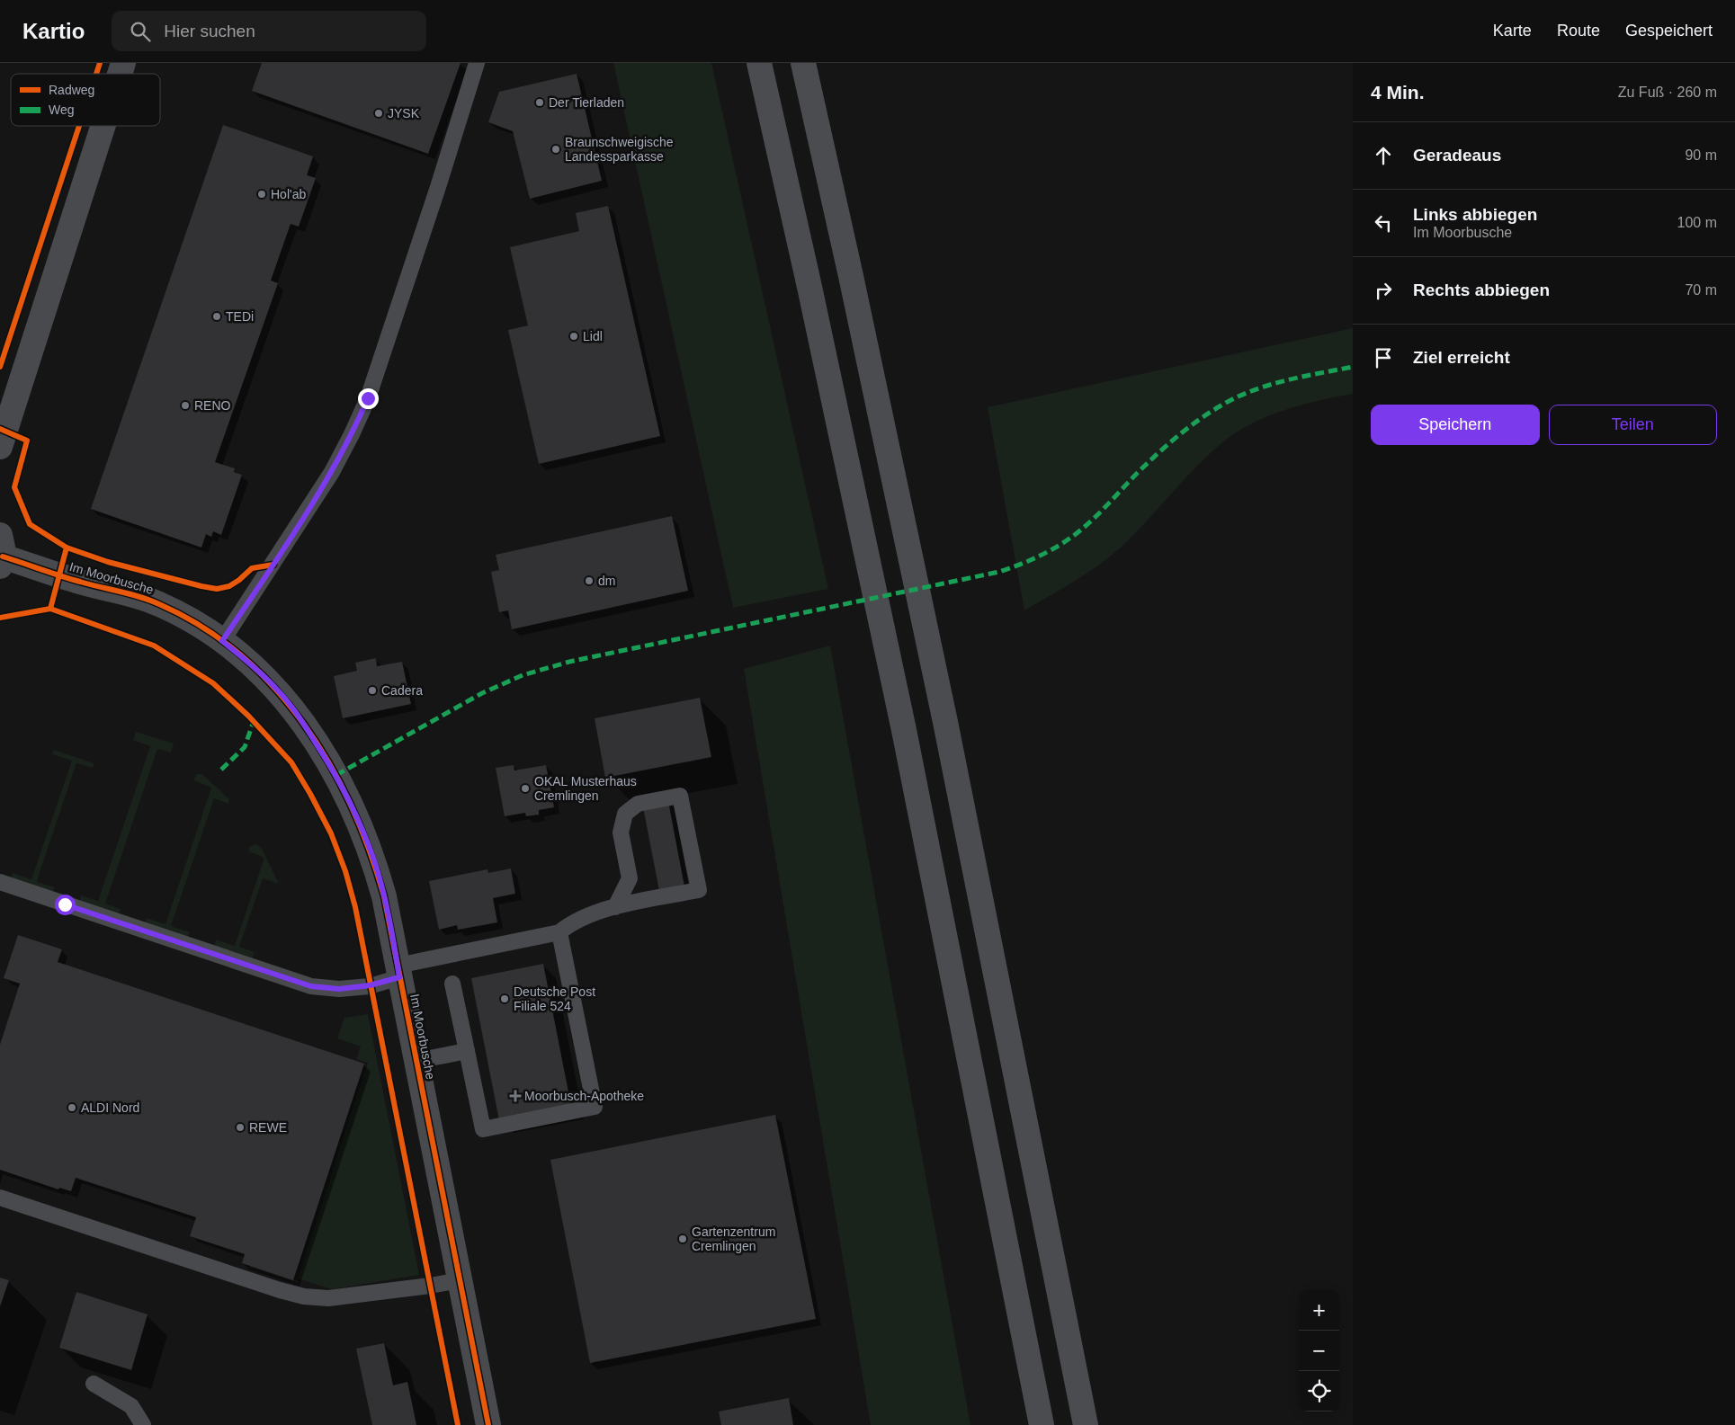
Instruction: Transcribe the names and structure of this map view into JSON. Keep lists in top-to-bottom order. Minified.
{"streets":{"street":["Im Moorbusche"]},"places":{"other":["Der Tierladen","JYSK","Braunschweigische Landessparkasse","Hol'ab","TEDi","Lidl","RENO","dm","Cadera","OKAL Musterhaus Cremlingen","Deutsche Post Filiale 524","ALDI Nord","REWE","Gartenzentrum Cremlingen"],"health":["Moorbusch-Apotheke"]},"legend":["Radweg","Weg"],"page":{"header":"Kartio","search":"Hier suchen","nav":["Karte","Route","Gespeichert"],"heading":["4 Min.","Zu Fuß · 260 m"],"list":[["Geradeaus","90 m"],["Links abbiegen","Im Moorbusche","100 m"],["Rechts abbiegen","70 m"],"Ziel erreicht"],"buttons":["Speichern","Teilen"],"map_buttons":["+","−"]}}
